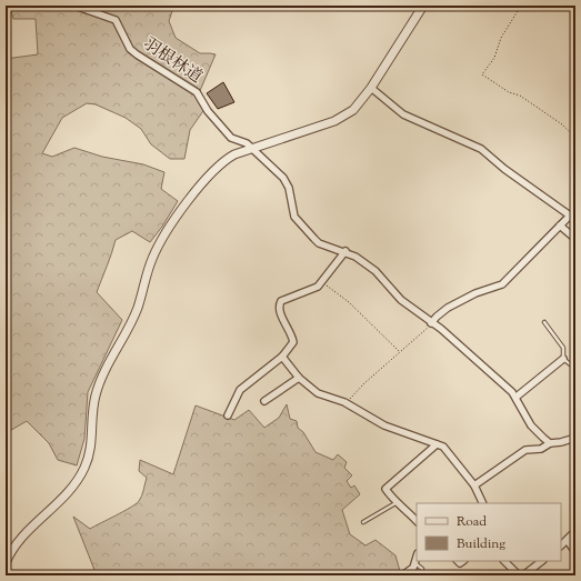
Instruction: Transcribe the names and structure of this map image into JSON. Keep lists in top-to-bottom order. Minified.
{"streets":{"street":["羽根林道"]},"legend":["Road","Building"]}
